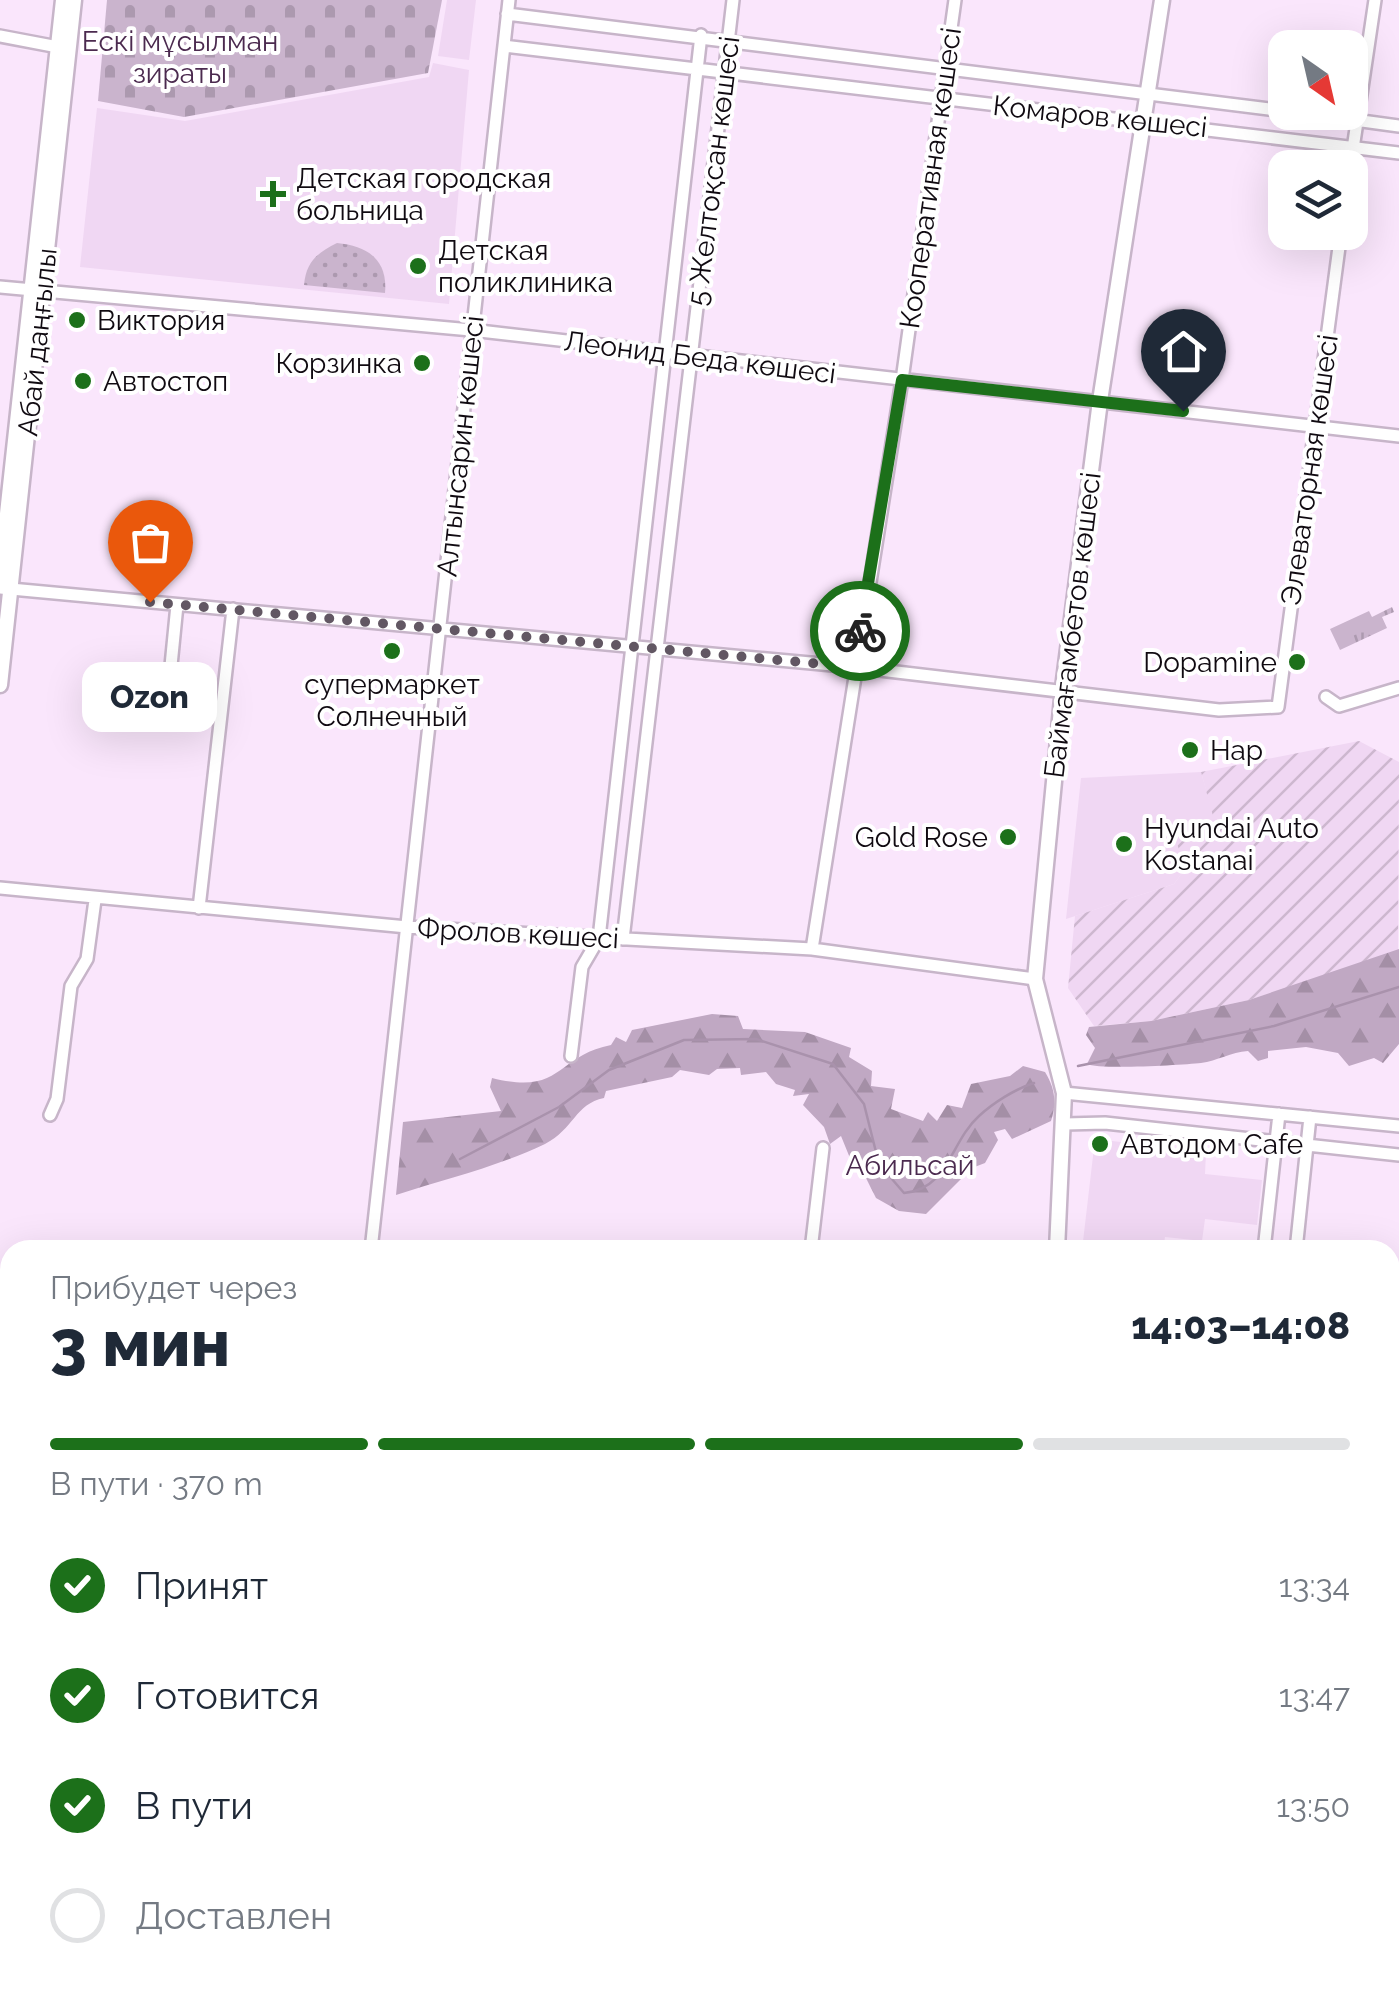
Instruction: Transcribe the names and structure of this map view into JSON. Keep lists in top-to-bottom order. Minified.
{"streets":{"main road":["Абай даңғылы","Баймағамбетов көшесі"],"street":["Комаров көшесі","5 Желтоқсан көшесі","Кооперативная көшесі","Леонид Беда көшесі","Алтынсарин көшесі","Элеваторная көшесі","Фролов көшесі"]},"crossings":[["Комаров көшесі","5 Желтоқсан көшесі"],["Комаров көшесі","Кооперативная көшесі"],["Комаров көшесі","Алтынсарин көшесі"],["Комаров көшесі","Баймағамбетов көшесі"],["5 Желтоқсан көшесі","Леонид Беда көшесі"],["5 Желтоқсан көшесі","Фролов көшесі"],["Кооперативная көшесі","Леонид Беда көшесі"],["Кооперативная көшесі","Фролов көшесі"],["Абай даңғылы","Леонид Беда көшесі"],["Леонид Беда көшесі","Алтынсарин көшесі"],["Леонид Беда көшесі","Элеваторная көшесі"],["Леонид Беда көшесі","Баймағамбетов көшесі"],["Алтынсарин көшесі","Фролов көшесі"],["Элеваторная көшесі","Баймағамбетов көшесі"],["Баймағамбетов көшесі","Фролов көшесі"]],"parks":["Ескі мұсылман зираты","Абильсай"],"places":{"health":["Детская городская больница"],"other":["Детская поликлиника","Виктория","Корзинка","Автостоп","Ozon","супермаркет Солнечный","Dopamine","Нар","Gold Rose","Hyundai Auto Kostanai","Автодом Cafe"]},"north":"bottom right","page":{"bubble":"Ozon","heading":["3 мин","Прибудет через","14:03–14:08"],"bar":"В пути · 370 m","list":[["Принят","13:34"],["Готовится","13:47"],["В пути","13:50"],"Доставлен"]}}
